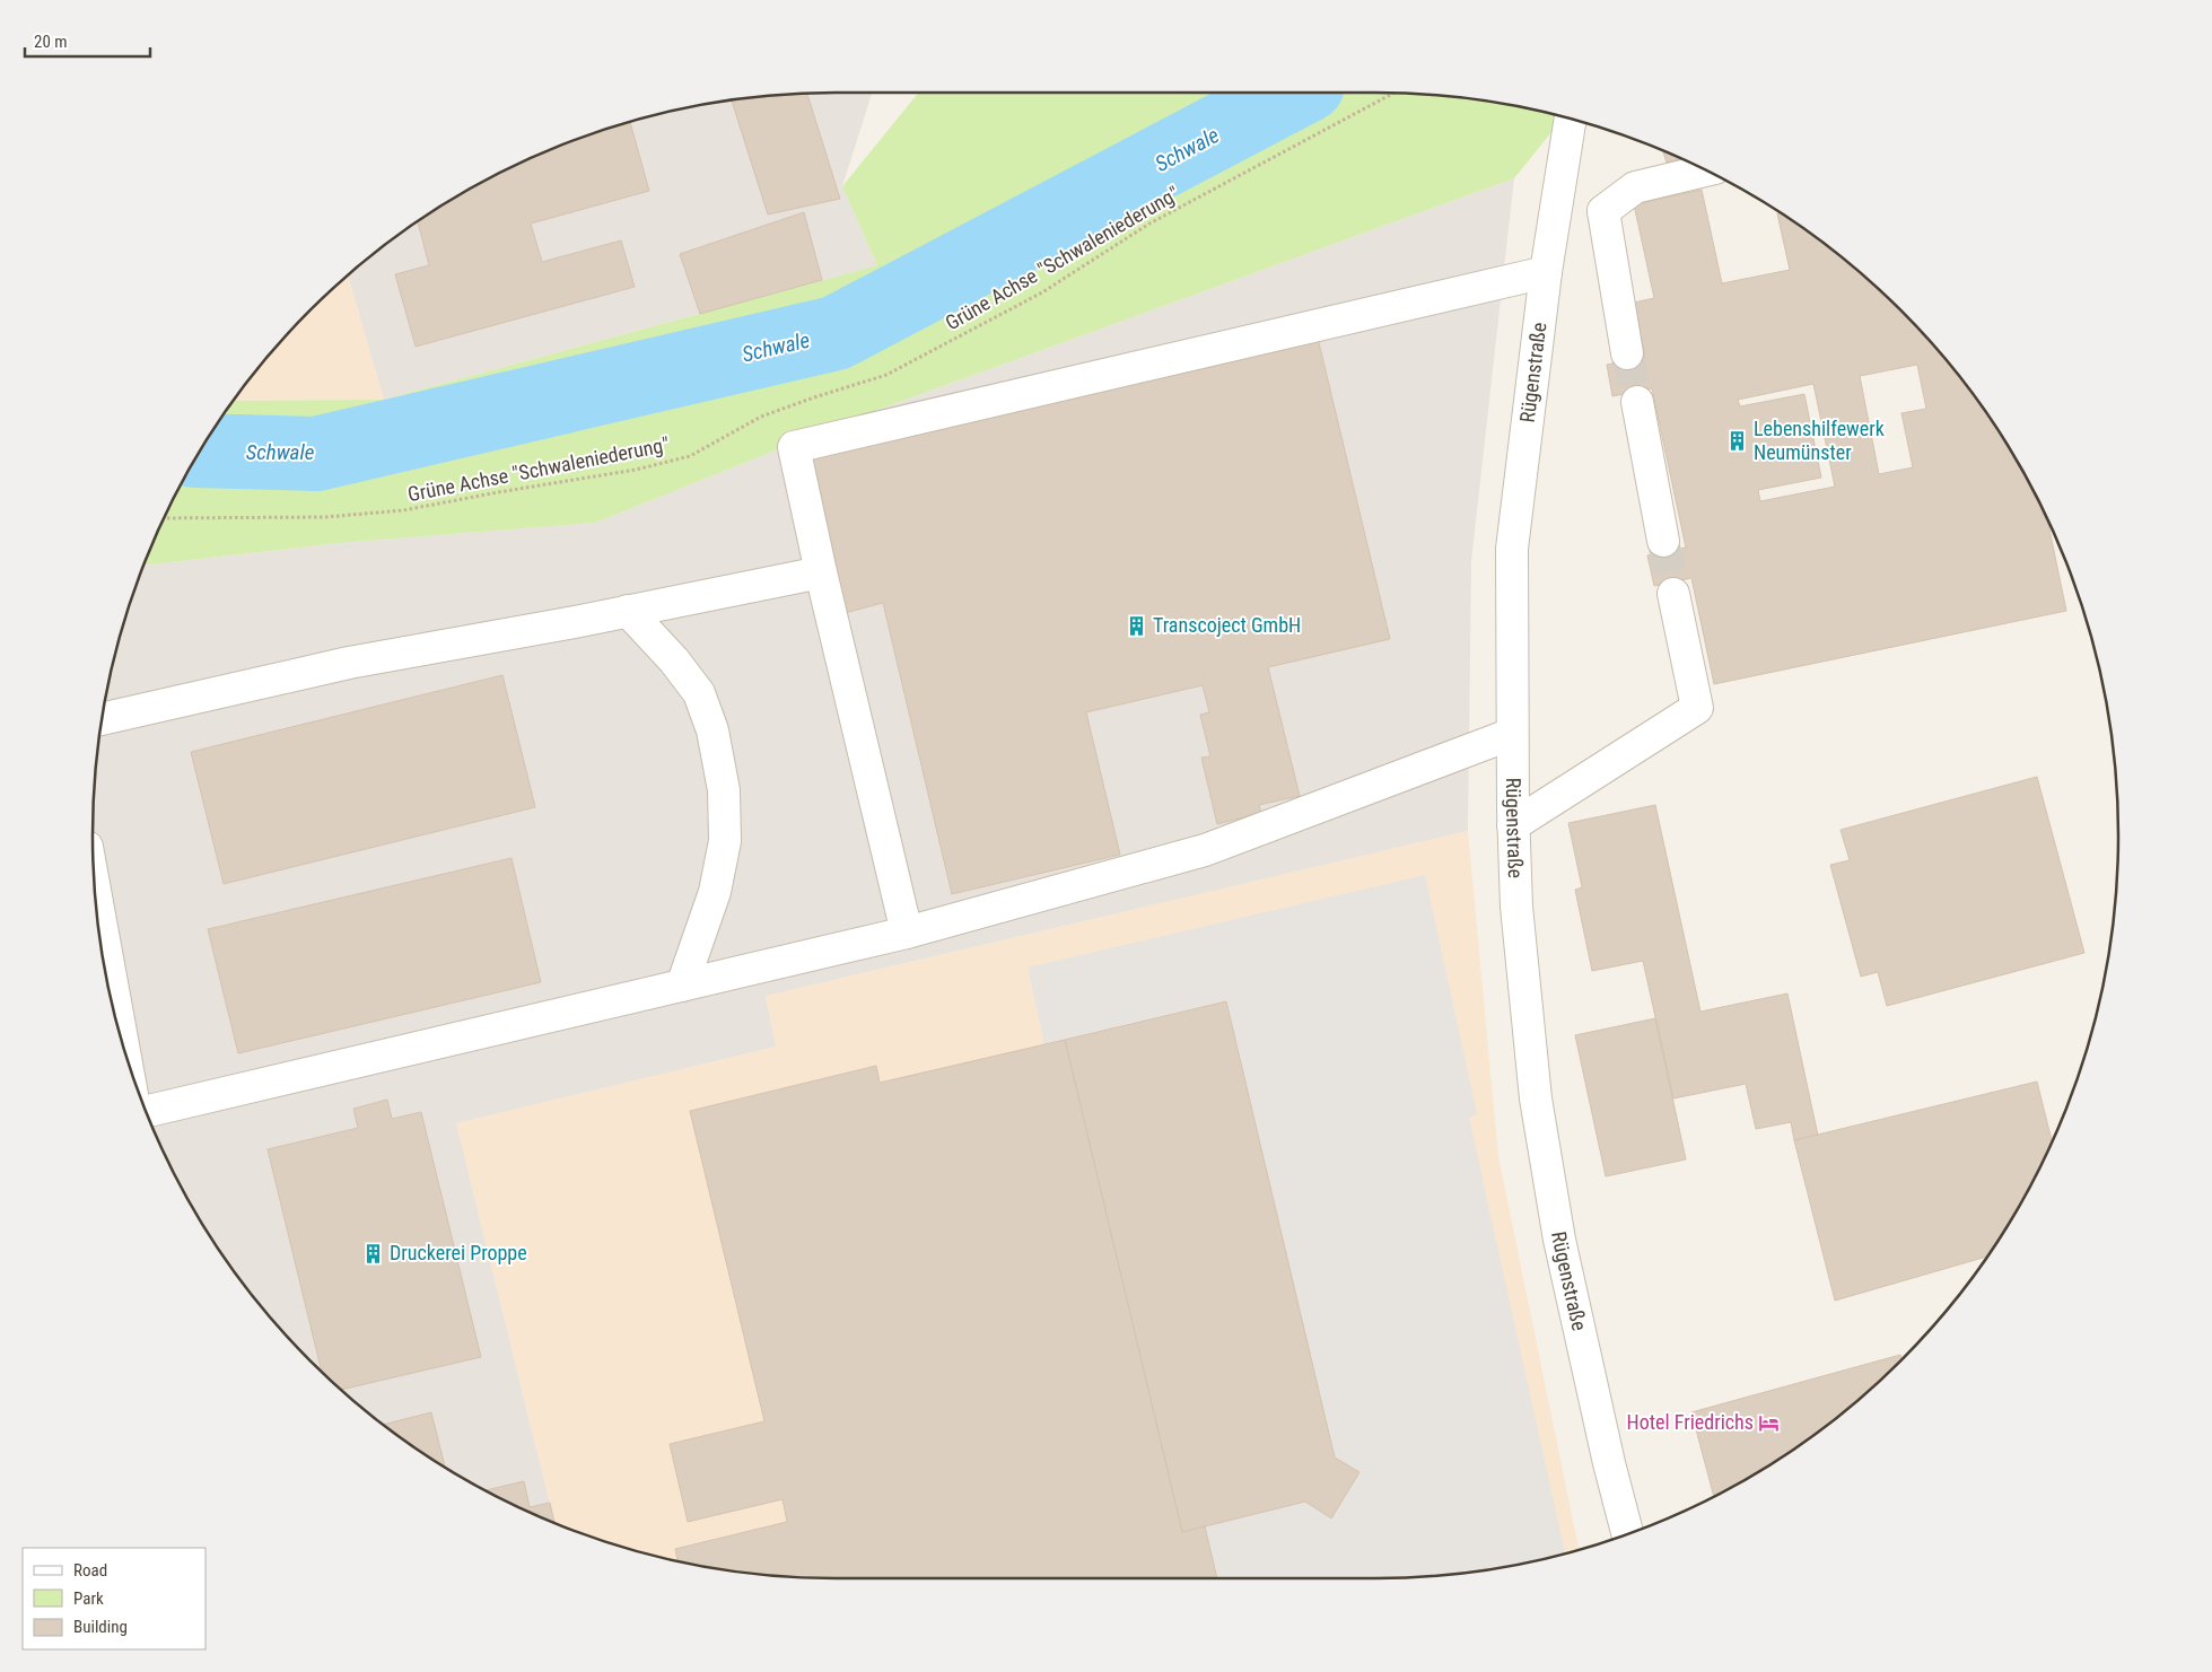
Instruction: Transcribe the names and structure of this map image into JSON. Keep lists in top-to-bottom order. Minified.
{"streets":{"street":["Rügenstraße"],"path":["Grüne Achse \"Schwaleniederung\""]},"water":["Schwale"],"places":{"building":["Lebenshilfewerk Neumünster","Transcoject GmbH","Druckerei Proppe"],"hotel":["Hotel Friedrichs"]},"legend":["Road","Park","Building"],"scale_bar":"20 m"}
